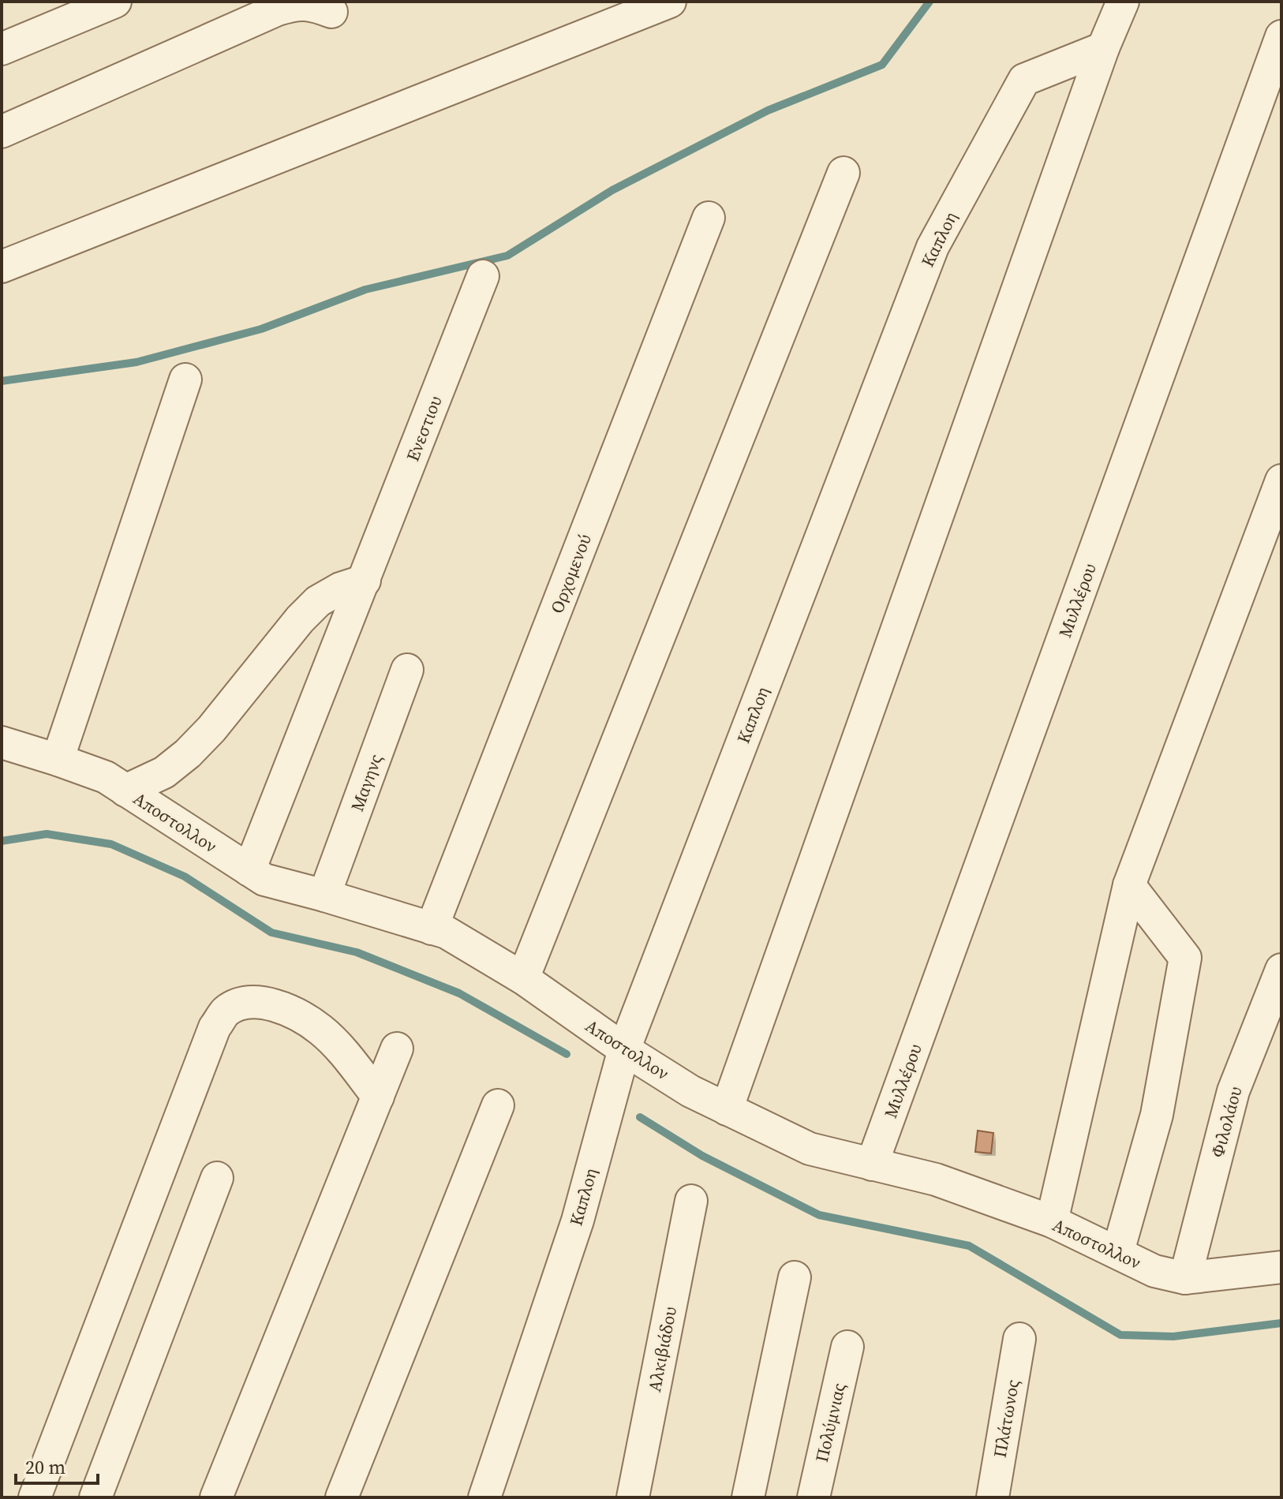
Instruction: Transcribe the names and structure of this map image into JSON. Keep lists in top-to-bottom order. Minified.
{"streets":{"street":["Καπλοη","Ενεστιου","Ορχομενού","Μυλλέρου","Μαγηνς","Αποστολλον","Φιλολάου","Αλκιβιάδου","Πλάτωνος","Πολύμνιας"]},"crossings":[["Καπλοη","Αποστολλον"],["Ενεστιου","Αποστολλον"],["Ορχομενού","Αποστολλον"],["Μυλλέρου","Αποστολλον"],["Μαγηνς","Αποστολλον"],["Αποστολλον","Φιλολάου"]],"scale_bar":"20 m"}
